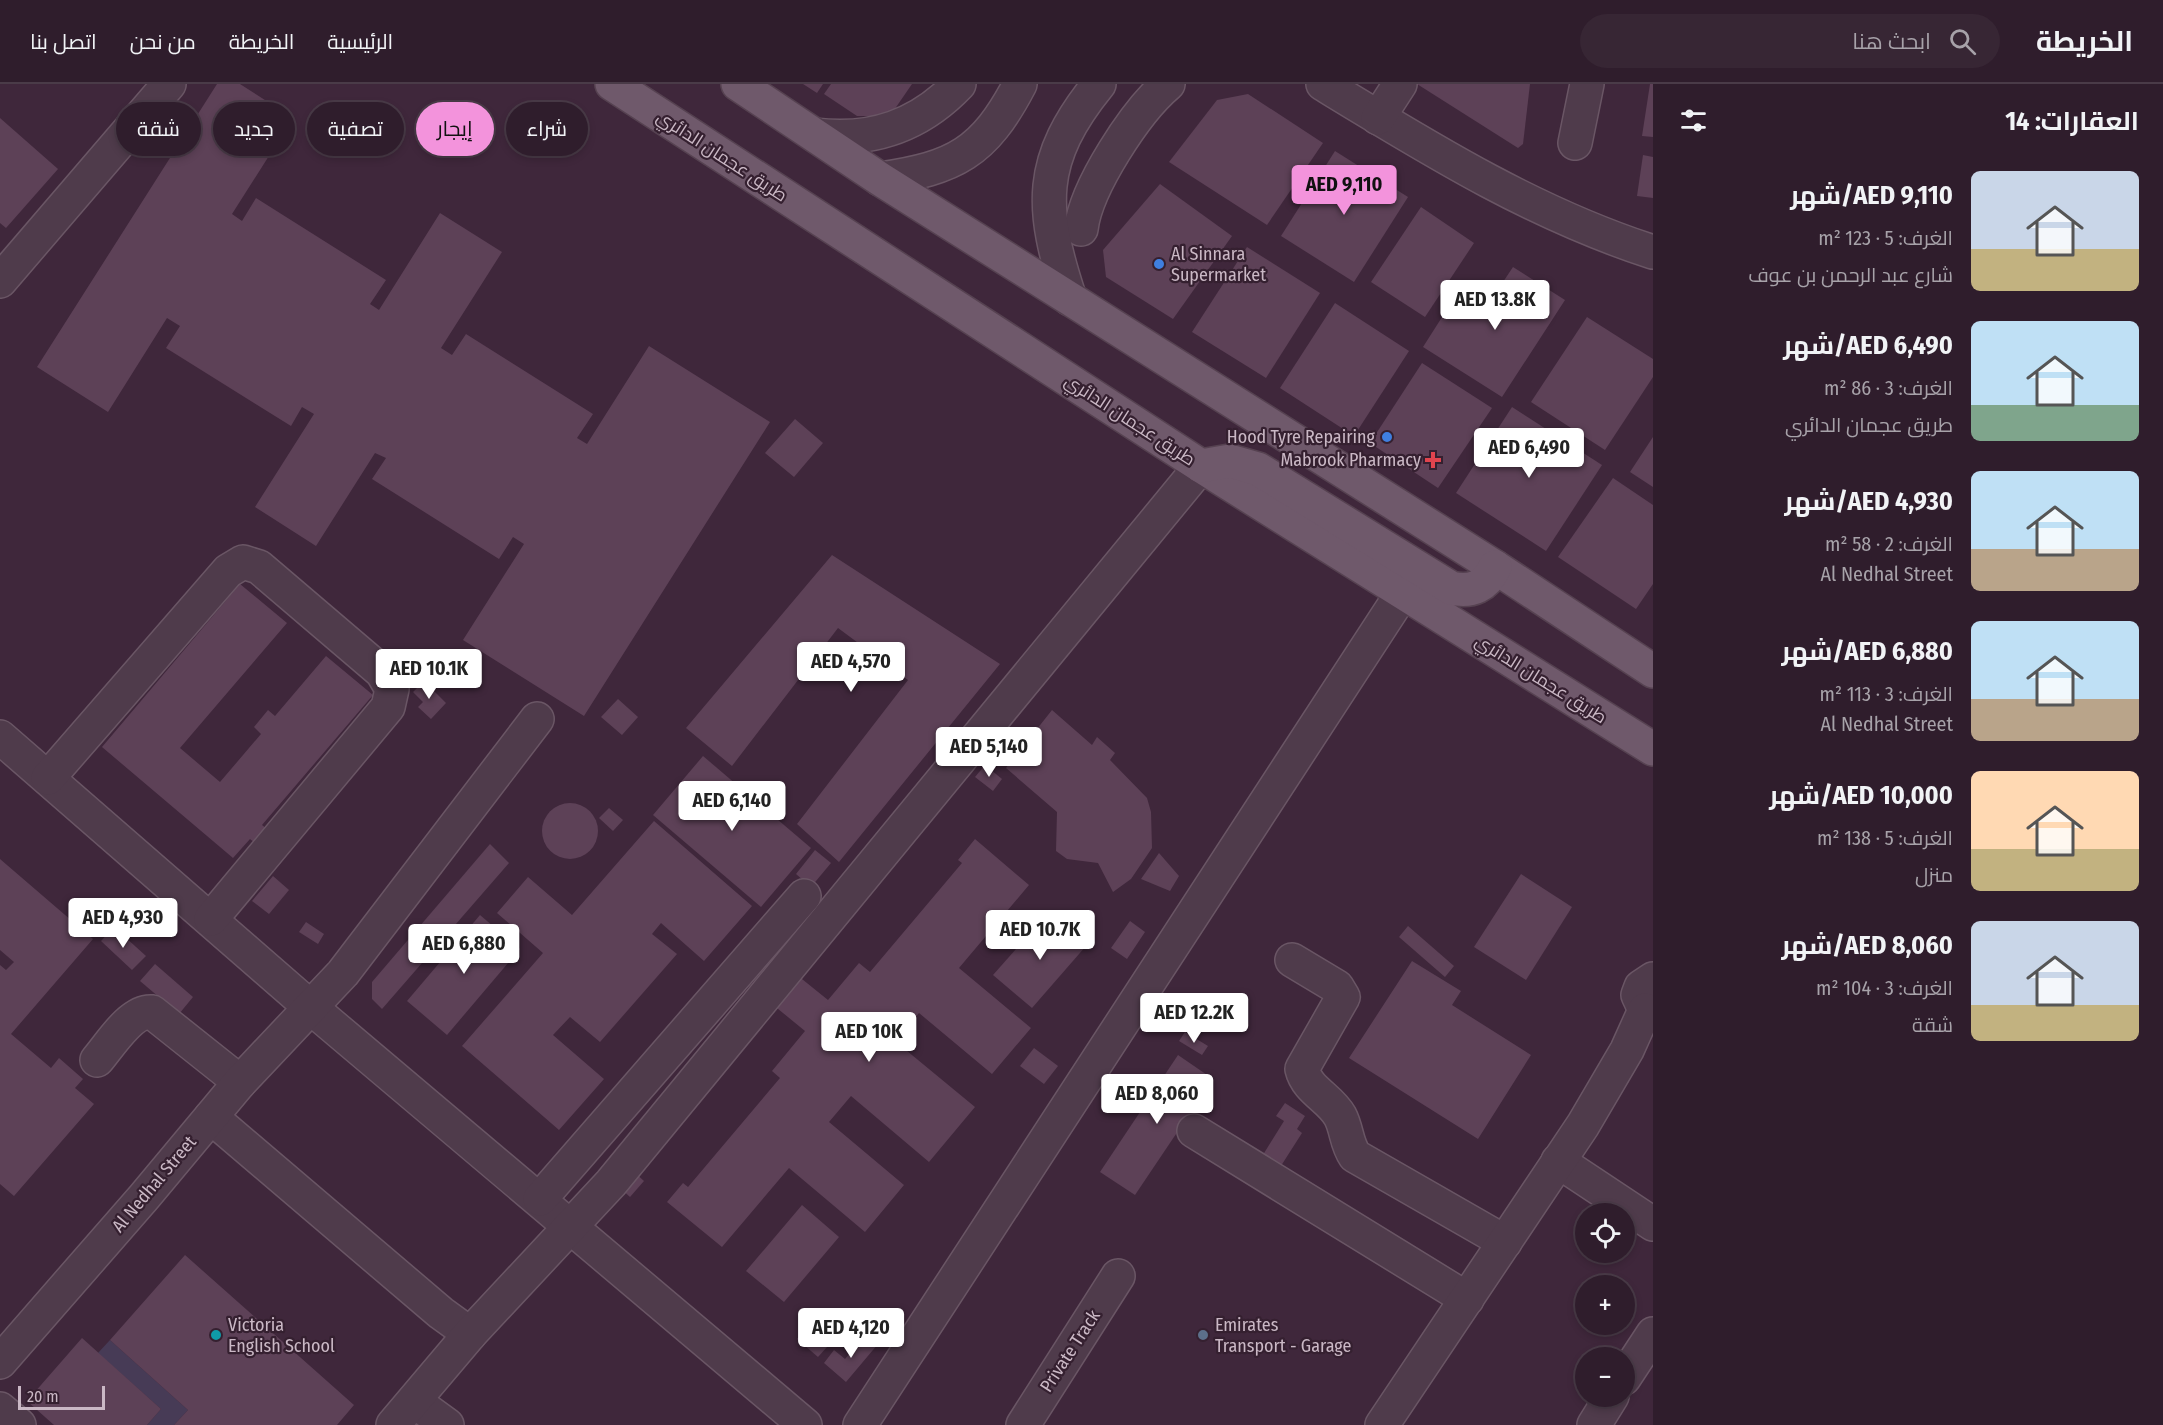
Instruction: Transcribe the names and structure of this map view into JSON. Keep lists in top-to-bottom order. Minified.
{"streets":{"main road":["طريق عجمان الدائري"],"street":["Al Nedhal Street","Private Track"]},"places":{"other":["Al Sinnara Supermarket","Hood Tyre Repairing","Victoria English School","Emirates Transport - Garage"],"health":["Mabrook Pharmacy"]},"scale_bar":"20 m","page":{"header":"الخريطة","search":"ابحث هنا","nav":["الرئيسية","الخريطة","من نحن","اتصل بنا"],"heading":"العقارات: 14","chip":["شراء","إيجار","تصفية","جديد","شقة"],"list":[{"name":"AED 9,110/شهر","note":"الغرف: 5 · 123 m² · شارع عبد الرحمن بن عوف"},{"name":"AED 6,490/شهر","note":"الغرف: 3 · 86 m² · طريق عجمان الدائري"},{"name":"AED 4,930/شهر","note":"الغرف: 2 · 58 m² · Al Nedhal Street"},{"name":"AED 6,880/شهر","note":"الغرف: 3 · 113 m² · Al Nedhal Street"},{"name":"AED 10,000/شهر","note":"الغرف: 5 · 138 m² · منزل"},{"name":"AED 8,060/شهر","note":"الغرف: 3 · 104 m² · شقة"}],"price":["AED 9,110","AED 13.8K","AED 6,490","AED 4,570","AED 10.1K","AED 5,140","AED 6,140","AED 4,930","AED 10.7K","AED 6,880","AED 12.2K","AED 10K","AED 8,060","AED 4,120"],"map_buttons":["+","−"],"scale":"20 m"}}
